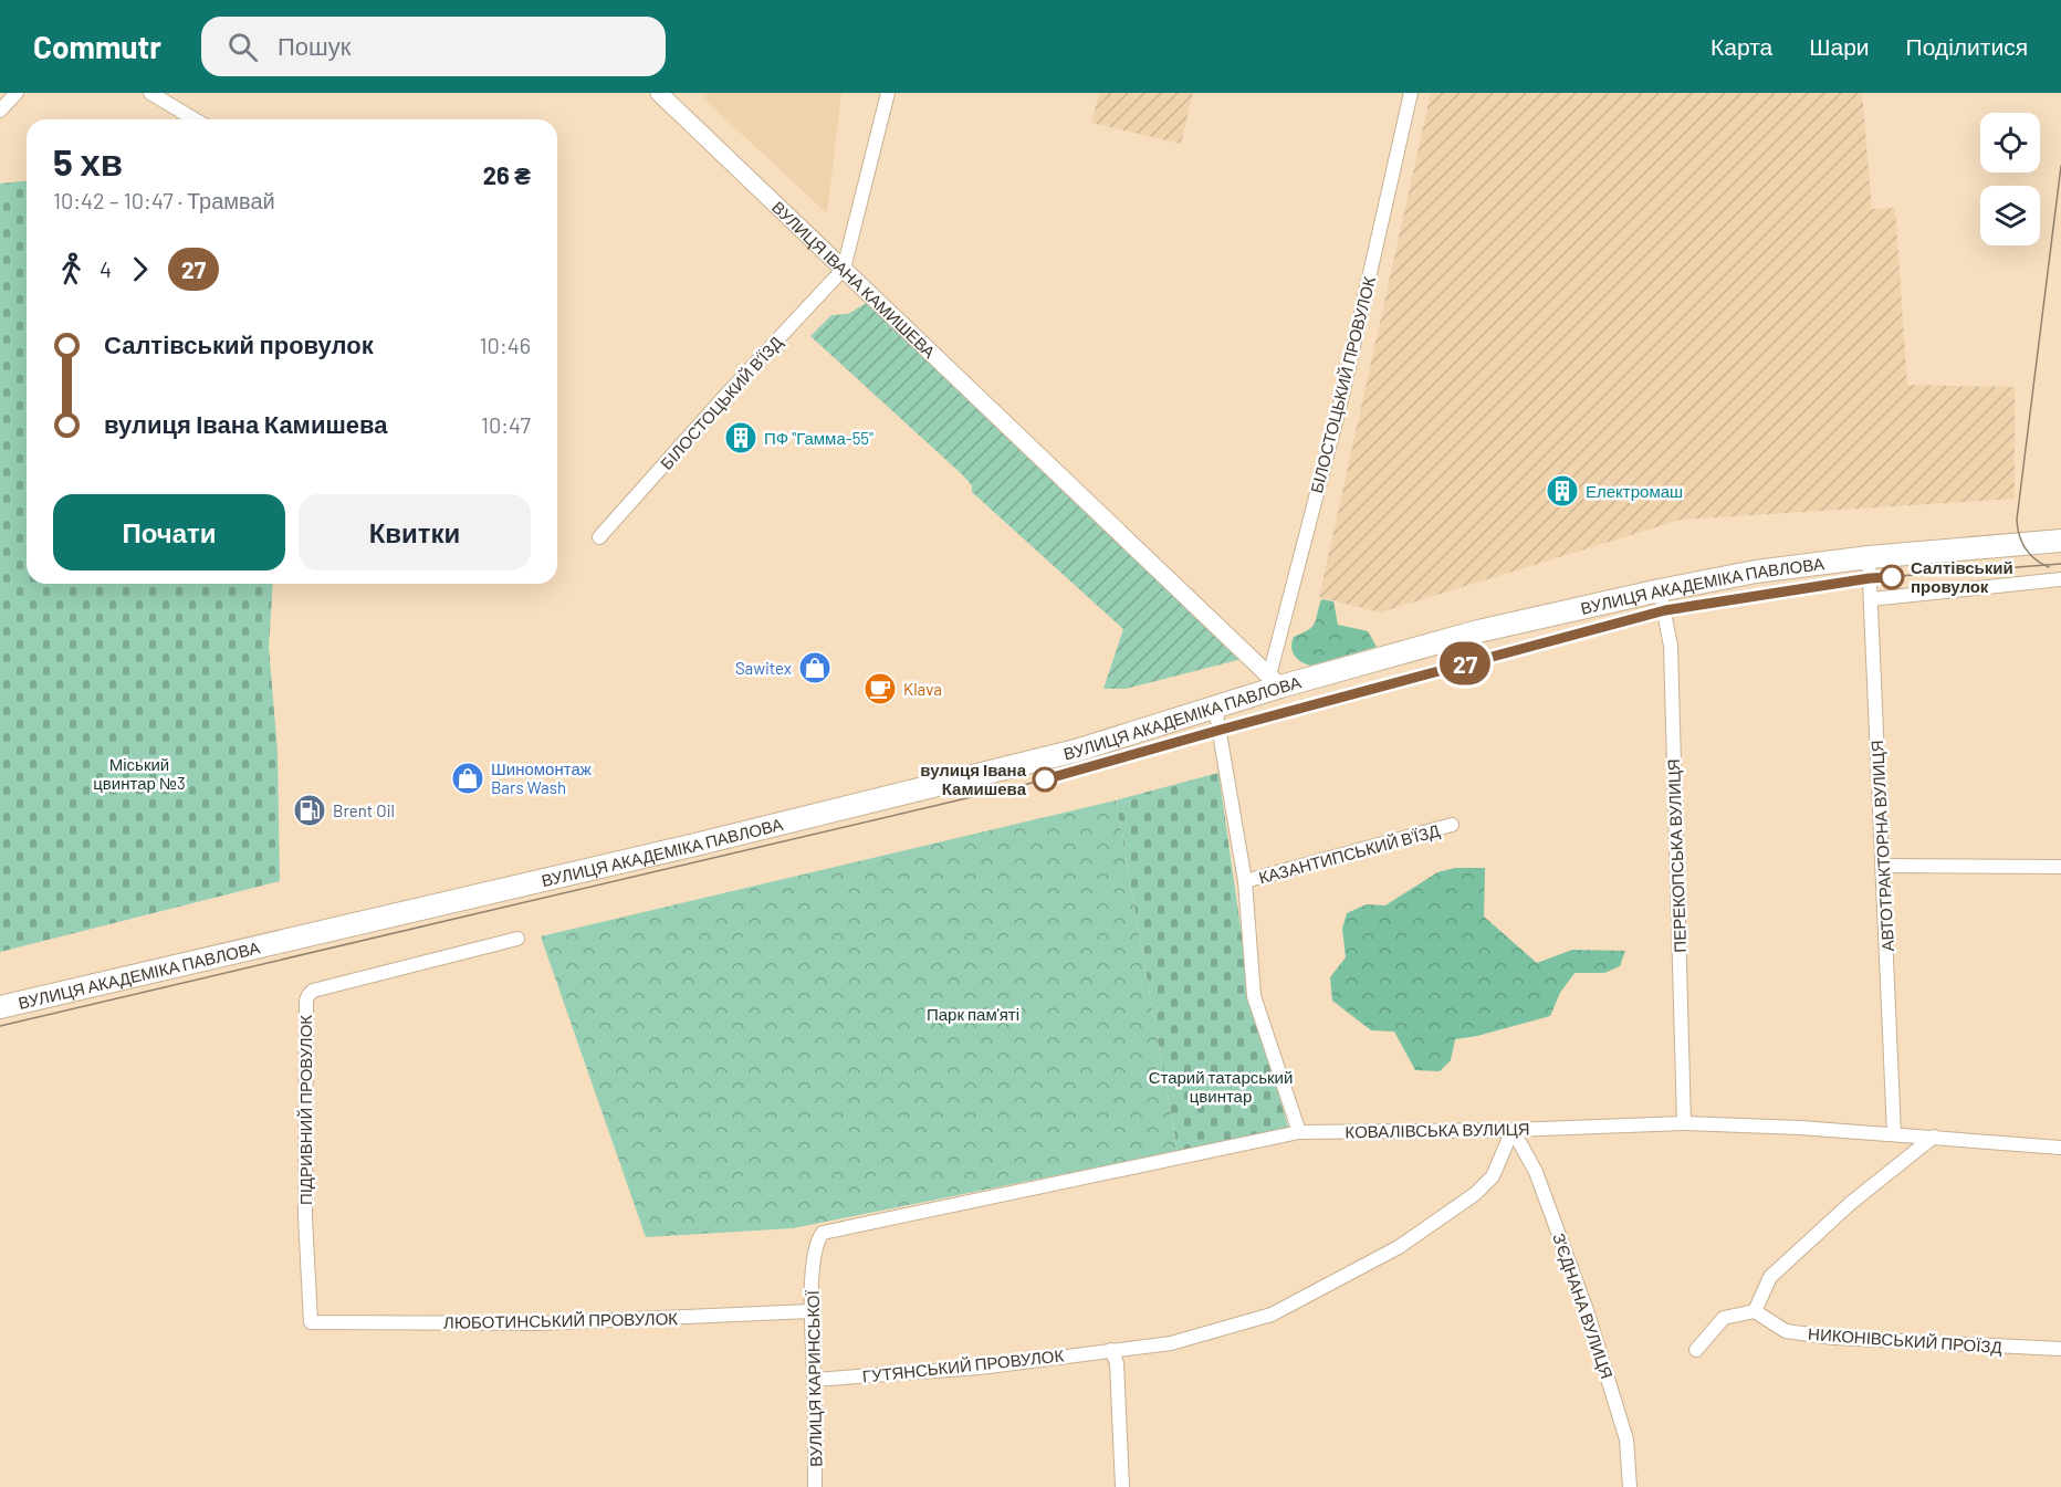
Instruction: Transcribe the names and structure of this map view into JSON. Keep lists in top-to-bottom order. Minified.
{"streets":{"main road":["ВУЛИЦЯ АКАДЕМІКА ПАВЛОВА"],"street":["ВУЛИЦЯ ІВАНА КАМИШЕВА","БІЛОСТОЦЬКИЙ ПРОВУЛОК","БІЛОСТОЦЬКИЙ В’ЇЗД","АВТОТРАКТОРНА ВУЛИЦЯ","КАЗАНТИПСЬКИЙ В'ЇЗД","ПЕРЕКОПСЬКА ВУЛИЦЯ","ПІДРИВНИЙ ПРОВУЛОК","КОВАЛІВСЬКА ВУЛИЦЯ","З’ЄДНАНА ВУЛИЦЯ","ЛЮБОТИНСЬКИЙ ПРОВУЛОК","НИКОНІВСЬКИЙ ПРОЇЗД","ГУТЯНСЬКИЙ ПРОВУЛОК","ВУЛИЦЯ КАРИНСЬКОЇ"]},"crossings":[["ВУЛИЦЯ ІВАНА КАМИШЕВА","БІЛОСТОЦЬКИЙ ПРОВУЛОК"],["ВУЛИЦЯ ІВАНА КАМИШЕВА","БІЛОСТОЦЬКИЙ В’ЇЗД"],["ВУЛИЦЯ ІВАНА КАМИШЕВА","ВУЛИЦЯ АКАДЕМІКА ПАВЛОВА"],["БІЛОСТОЦЬКИЙ ПРОВУЛОК","ВУЛИЦЯ АКАДЕМІКА ПАВЛОВА"],["ВУЛИЦЯ АКАДЕМІКА ПАВЛОВА","АВТОТРАКТОРНА ВУЛИЦЯ"],["ВУЛИЦЯ АКАДЕМІКА ПАВЛОВА","КАЗАНТИПСЬКИЙ В'ЇЗД"],["ВУЛИЦЯ АКАДЕМІКА ПАВЛОВА","ПЕРЕКОПСЬКА ВУЛИЦЯ"],["АВТОТРАКТОРНА ВУЛИЦЯ","КОВАЛІВСЬКА ВУЛИЦЯ"],["КАЗАНТИПСЬКИЙ В'ЇЗД","КОВАЛІВСЬКА ВУЛИЦЯ"],["ПЕРЕКОПСЬКА ВУЛИЦЯ","КОВАЛІВСЬКА ВУЛИЦЯ"],["ПІДРИВНИЙ ПРОВУЛОК","ЛЮБОТИНСЬКИЙ ПРОВУЛОК"],["КОВАЛІВСЬКА ВУЛИЦЯ","З’ЄДНАНА ВУЛИЦЯ"],["КОВАЛІВСЬКА ВУЛИЦЯ","ГУТЯНСЬКИЙ ПРОВУЛОК"],["КОВАЛІВСЬКА ВУЛИЦЯ","ВУЛИЦЯ КАРИНСЬКОЇ"],["З’ЄДНАНА ВУЛИЦЯ","ГУТЯНСЬКИЙ ПРОВУЛОК"],["ЛЮБОТИНСЬКИЙ ПРОВУЛОК","ВУЛИЦЯ КАРИНСЬКОЇ"],["ГУТЯНСЬКИЙ ПРОВУЛОК","ВУЛИЦЯ КАРИНСЬКОЇ"]],"parks":["Міський цвинтар №3","Парк пам'яті","Старий татарський цвинтар"],"places":{"building":["ПФ \"Гамма-55\"","Електромаш"],"other":["Салтівський провулок","вулиця Івана Камишева"],"shop":["Sawitex","Шиномонтаж Bars Wash"],"cafe":["Klava"],"fuel station":["Brent Oil"]},"lines":["tram line 27"],"page":{"header":"Commutr","search":"Пошук","nav":["Карта","Шари","Поділитися"],"on_map":"27","heading":["5 хв","10:42 – 10:47 · Трамвай","26 ₴"],"legs":["4","27"],"list":[{"name":"Салтівський провулок","value":"10:46"},{"name":"вулиця Івана Камишева","value":"10:47"}],"buttons":["Почати","Квитки"]}}
